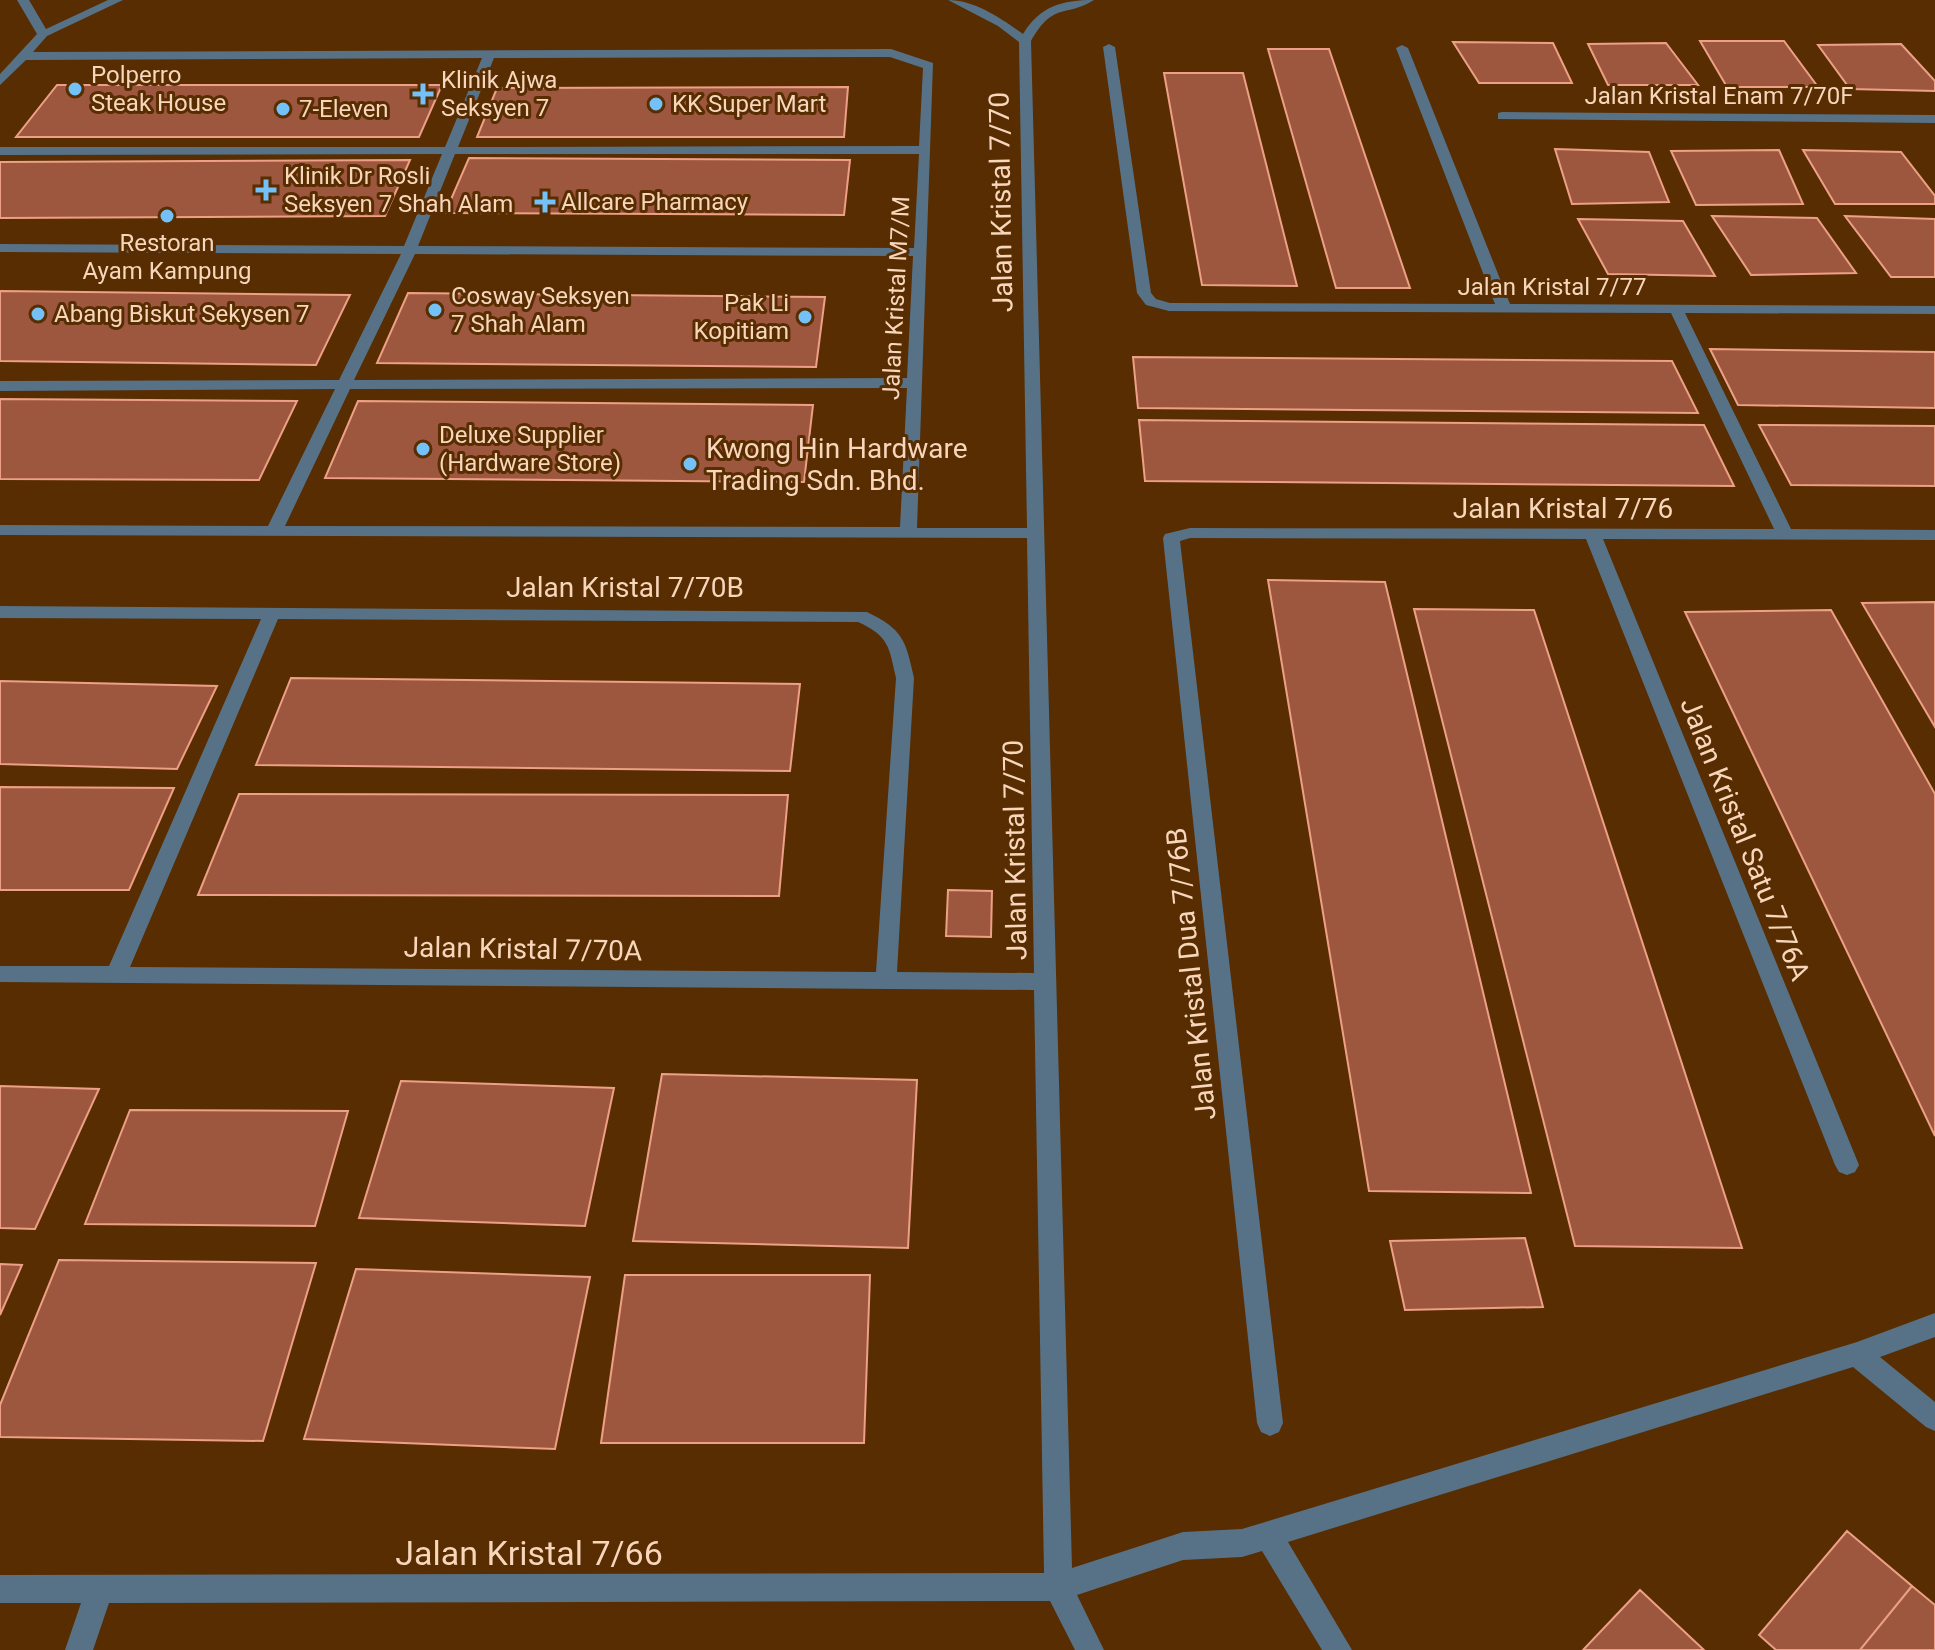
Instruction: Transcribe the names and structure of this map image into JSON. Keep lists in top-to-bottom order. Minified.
{"streets":{"street":["Jalan Kristal Enam 7/70F","Jalan Kristal 7/70","Jalan Kristal 7/77","Jalan Kristal M7/M","Jalan Kristal 7/76","Jalan Kristal 7/70B","Jalan Kristal Satu 7/76A","Jalan Kristal 7/70A","Jalan Kristal Dua 7/76B","Jalan Kristal 7/66"]},"crossings":[["Jalan Kristal 7/70","Jalan Kristal 7/70A"],["Jalan Kristal 7/70","Jalan Kristal 7/66"],["Jalan Kristal 7/76","Jalan Kristal Satu 7/76A"],["Jalan Kristal 7/76","Jalan Kristal Dua 7/76B"],["Jalan Kristal 7/70B","Jalan Kristal 7/70A"]],"places":{"other":["Polperro Steak House","KK Super Mart","7-Eleven","Restoran Ayam Kampung","Cosway Seksyen 7 Shah Alam","Abang Biskut Sekysen 7","Pak Li Kopitiam","Deluxe Supplier (Hardware Store)","Kwong Hin Hardware Trading Sdn. Bhd."],"health":["Klinik Ajwa Seksyen 7","Klinik Dr Rosli Seksyen 7 Shah Alam","Allcare Pharmacy"]}}
